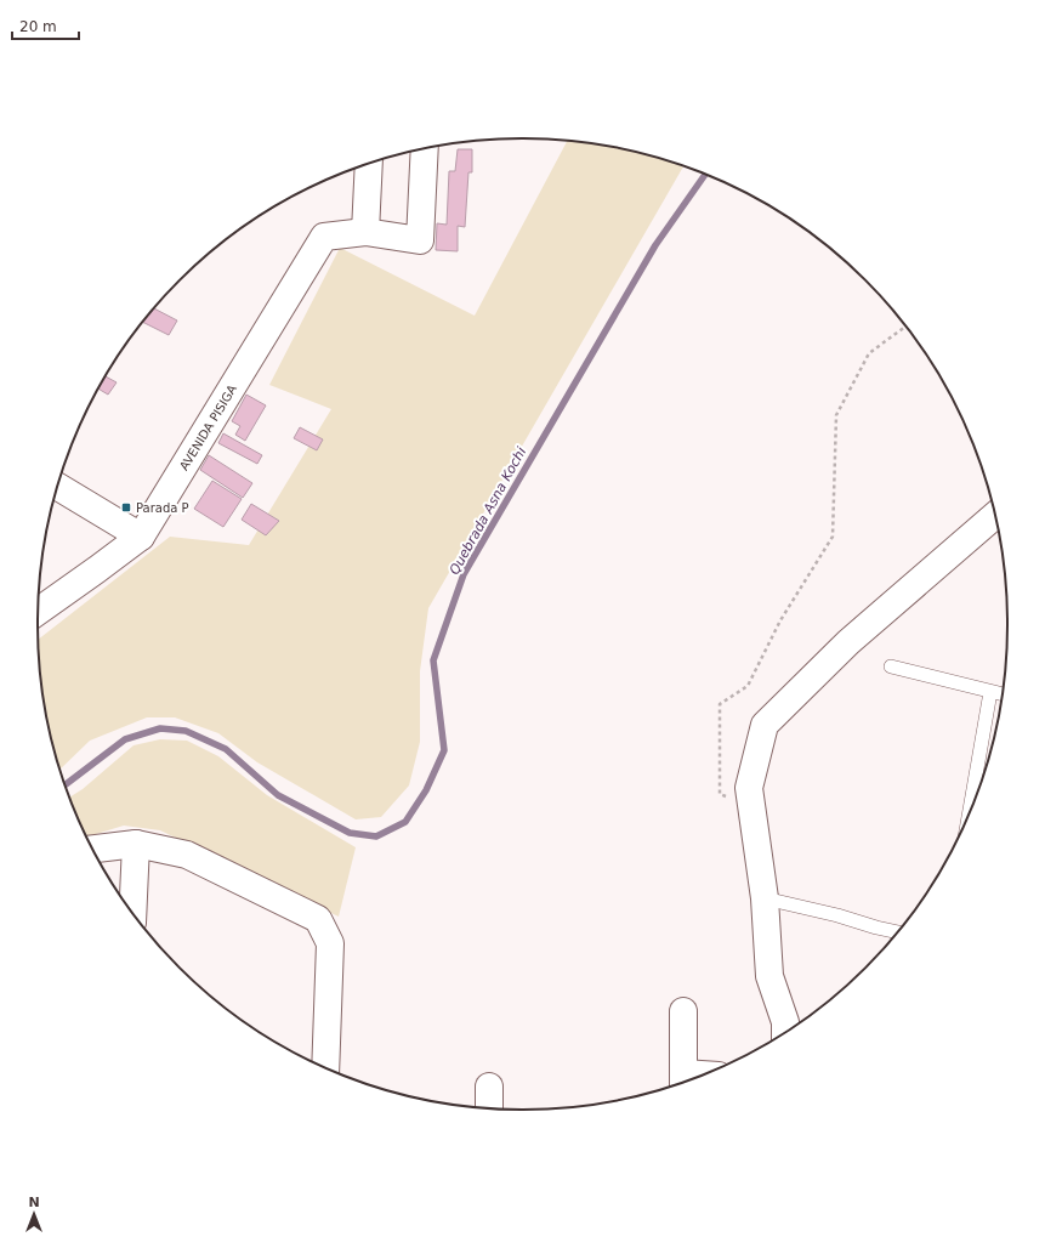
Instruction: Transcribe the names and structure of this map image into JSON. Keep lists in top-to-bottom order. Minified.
{"streets":{"street":["AVENIDA PISIGA"]},"water":["Quebrada Asna Kochi"],"places":{"transit":["Parada P"]},"scale_bar":"20 m","north":"top"}
